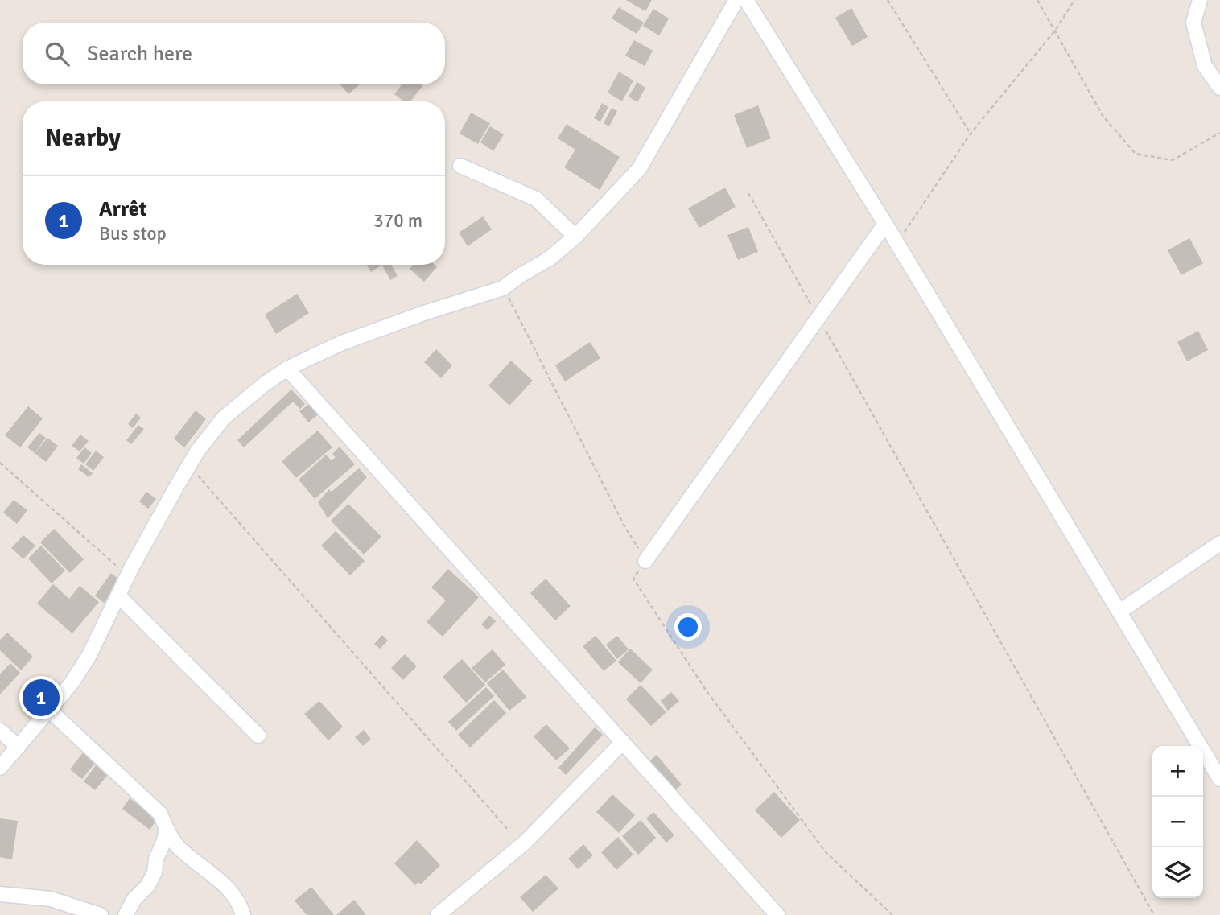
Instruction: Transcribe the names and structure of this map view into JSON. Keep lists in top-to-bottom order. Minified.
{"page":{"search":"Search here","heading":"Nearby","list":[{"mark":"1","name":"Arrêt","note":"Bus stop","value":"370 m"}],"pins":"1","map_buttons":["+","−"]}}
